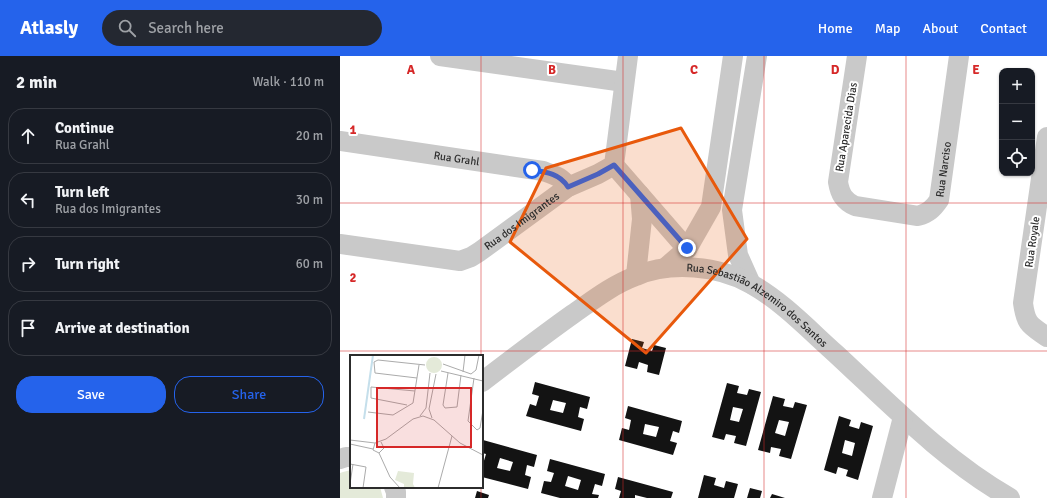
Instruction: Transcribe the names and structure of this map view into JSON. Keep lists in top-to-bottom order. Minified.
{"streets":{"street":["Rua Aparecida Dias","Rua Grahl","Rua Narciso","Rua dos Imigrantes","Rua Royale","Rua Sebastião Alzemiro dos Santos"]},"crossings":[["Rua Aparecida Dias","Rua Narciso"],["Rua Grahl","Rua dos Imigrantes"]],"page":{"header":"Atlasly","search":"Search here","nav":["Home","Map","About","Contact"],"heading":["2 min","Walk · 110 m"],"map_buttons":["+","−"],"list":[["Continue","Rua Grahl","20 m"],["Turn left","Rua dos Imigrantes","30 m"],["Turn right","60 m"],"Arrive at destination"],"buttons":["Save","Share"]},"grid":{"columns":["A","B","C","D","E"],"rows":["1","2"]}}
